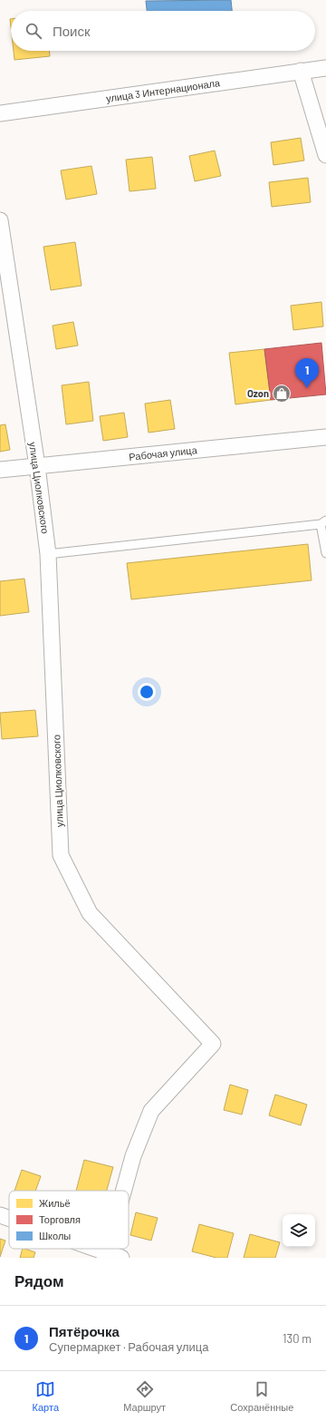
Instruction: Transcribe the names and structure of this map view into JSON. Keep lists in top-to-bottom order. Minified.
{"streets":{"street":["улица 3 Интернационала","Рабочая улица","улица Циолковского"]},"crossings":[["Рабочая улица","улица Циолковского"]],"places":{"shop":["Ozon"]},"legend":["Жильё","Торговля","Школы"],"page":{"search":"Поиск","pins":"1","heading":"Рядом","list":[{"mark":"1","name":"Пятёрочка","note":"Супермаркет · Рабочая улица","value":"130 m"}],"nav":["Карта","Маршрут","Сохранённые"]}}
